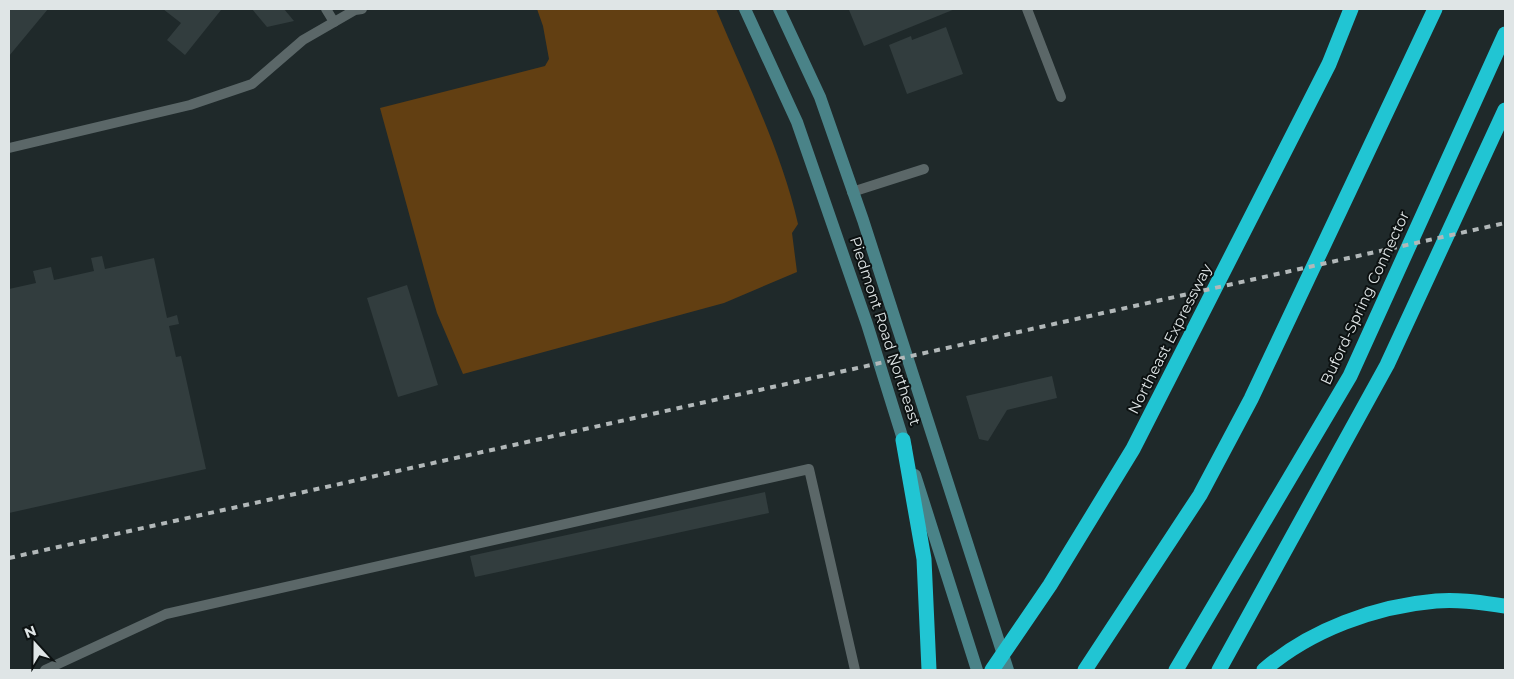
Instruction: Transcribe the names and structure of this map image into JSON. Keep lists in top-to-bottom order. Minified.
{"streets":{"highway":["Buford-Spring Connector","Northeast Expressway"],"main road":["Piedmont Road Northeast"]},"north":"top"}
